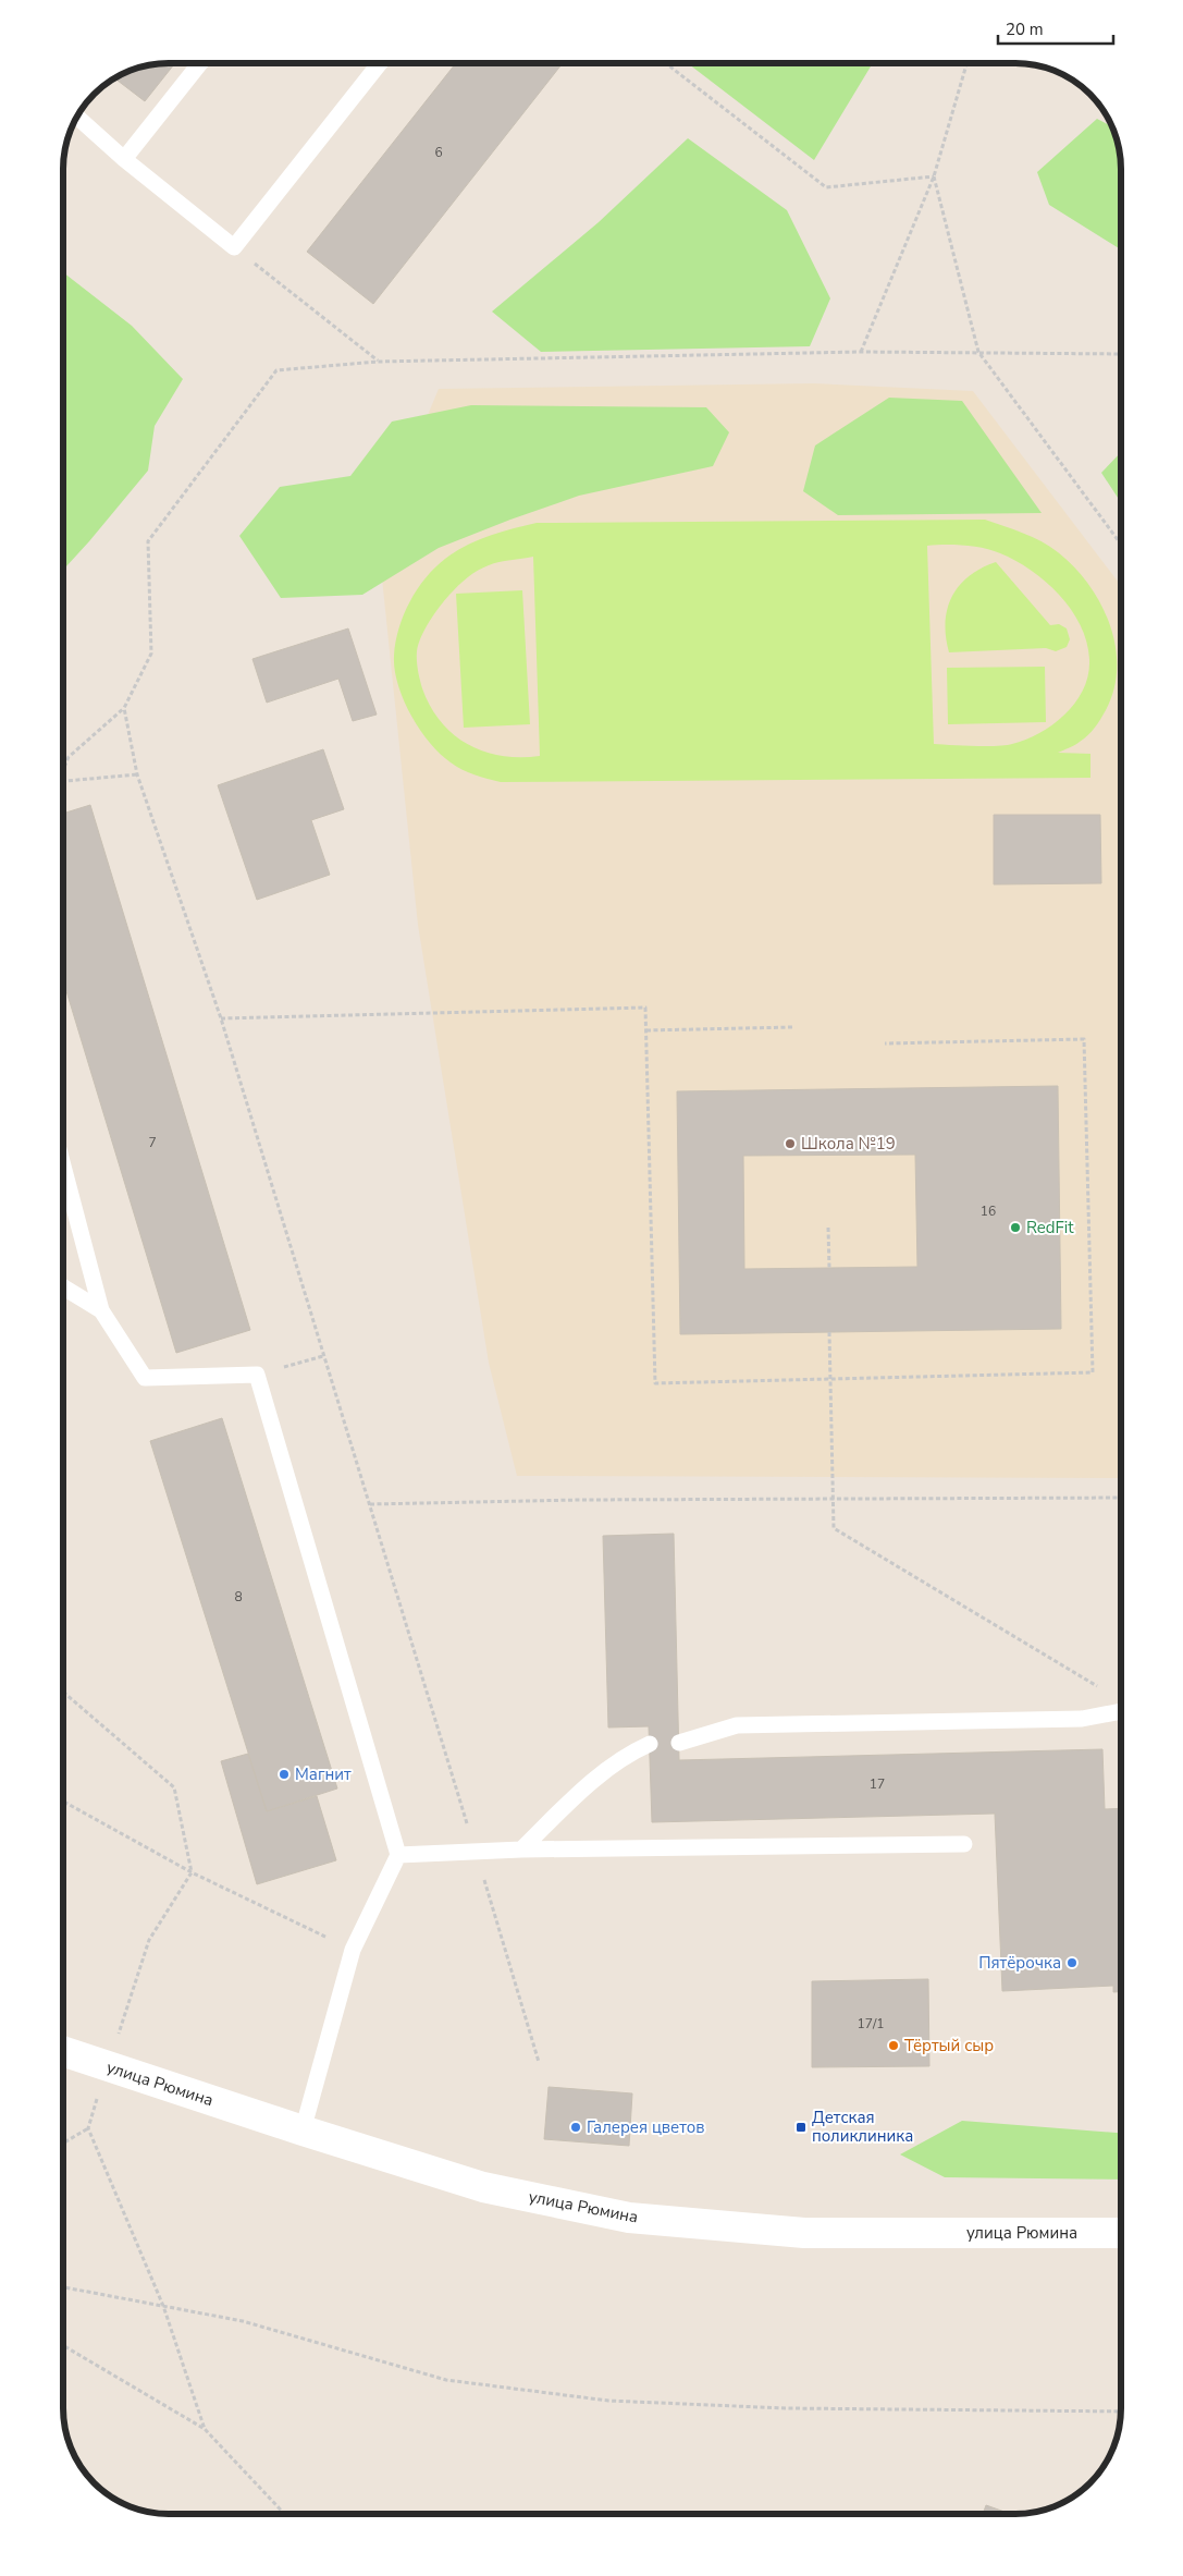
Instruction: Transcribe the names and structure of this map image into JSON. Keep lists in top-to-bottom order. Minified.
{"streets":{"main road":["улица Рюмина"]},"places":{"other":["Школа №19","RedFit","Магнит","Пятёрочка","Тёртый сыр","Галерея цветов"],"transit":["Детская поликлиника"]},"house_numbers":["6","7","16","8","17","17/1"],"scale_bar":"20 m"}
